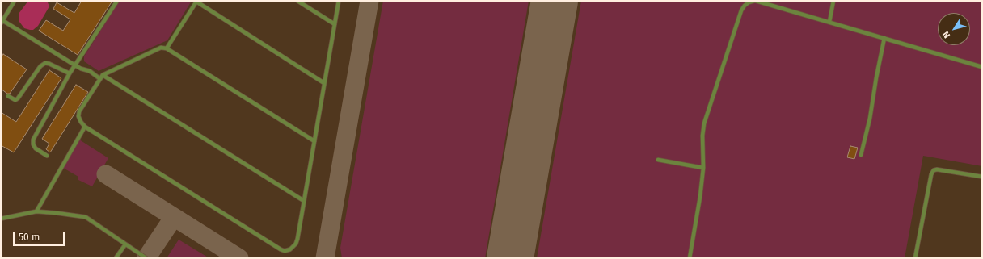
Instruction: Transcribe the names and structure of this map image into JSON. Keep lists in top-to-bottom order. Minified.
{"scale_bar":"50 m","north":"bottom left"}
